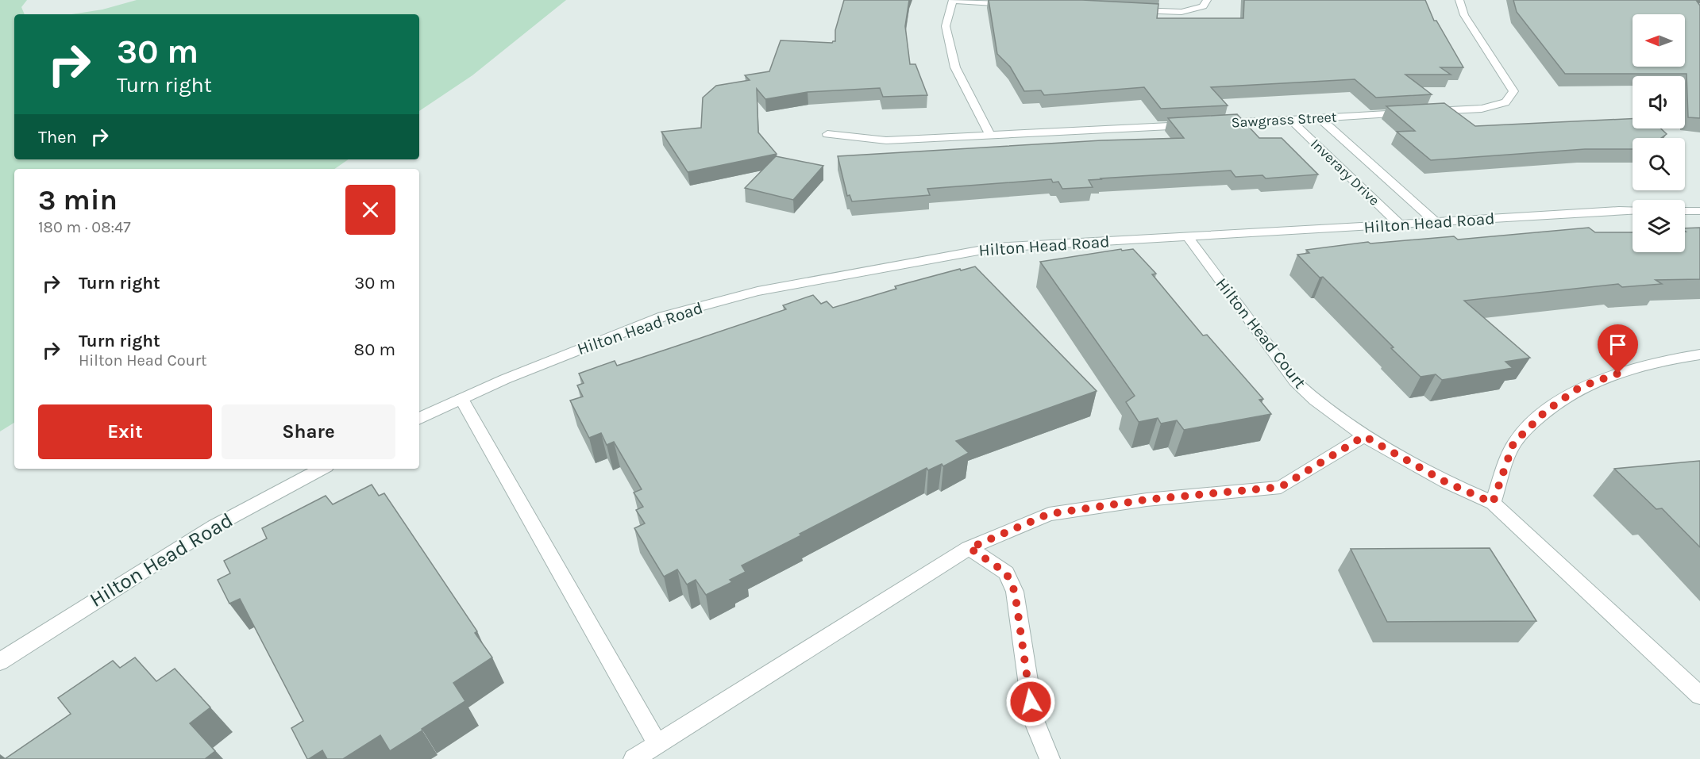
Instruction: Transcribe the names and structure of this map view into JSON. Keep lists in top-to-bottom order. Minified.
{"streets":{"street":["Sawgrass Street","Inverary Drive","Hilton Head Road","Hilton Head Court"]},"crossings":[["Sawgrass Street","Inverary Drive"],["Inverary Drive","Hilton Head Road"],["Hilton Head Road","Hilton Head Court"]],"north":"left","page":{"turn":["30 m","Turn right"],"then":"Then","heading":["3 min","180 m · 08:47"],"list":[{"name":"Turn right","value":"30 m"},{"name":"Turn right","note":"Hilton Head Court","value":"80 m"}],"buttons":["Exit","Share"]}}
